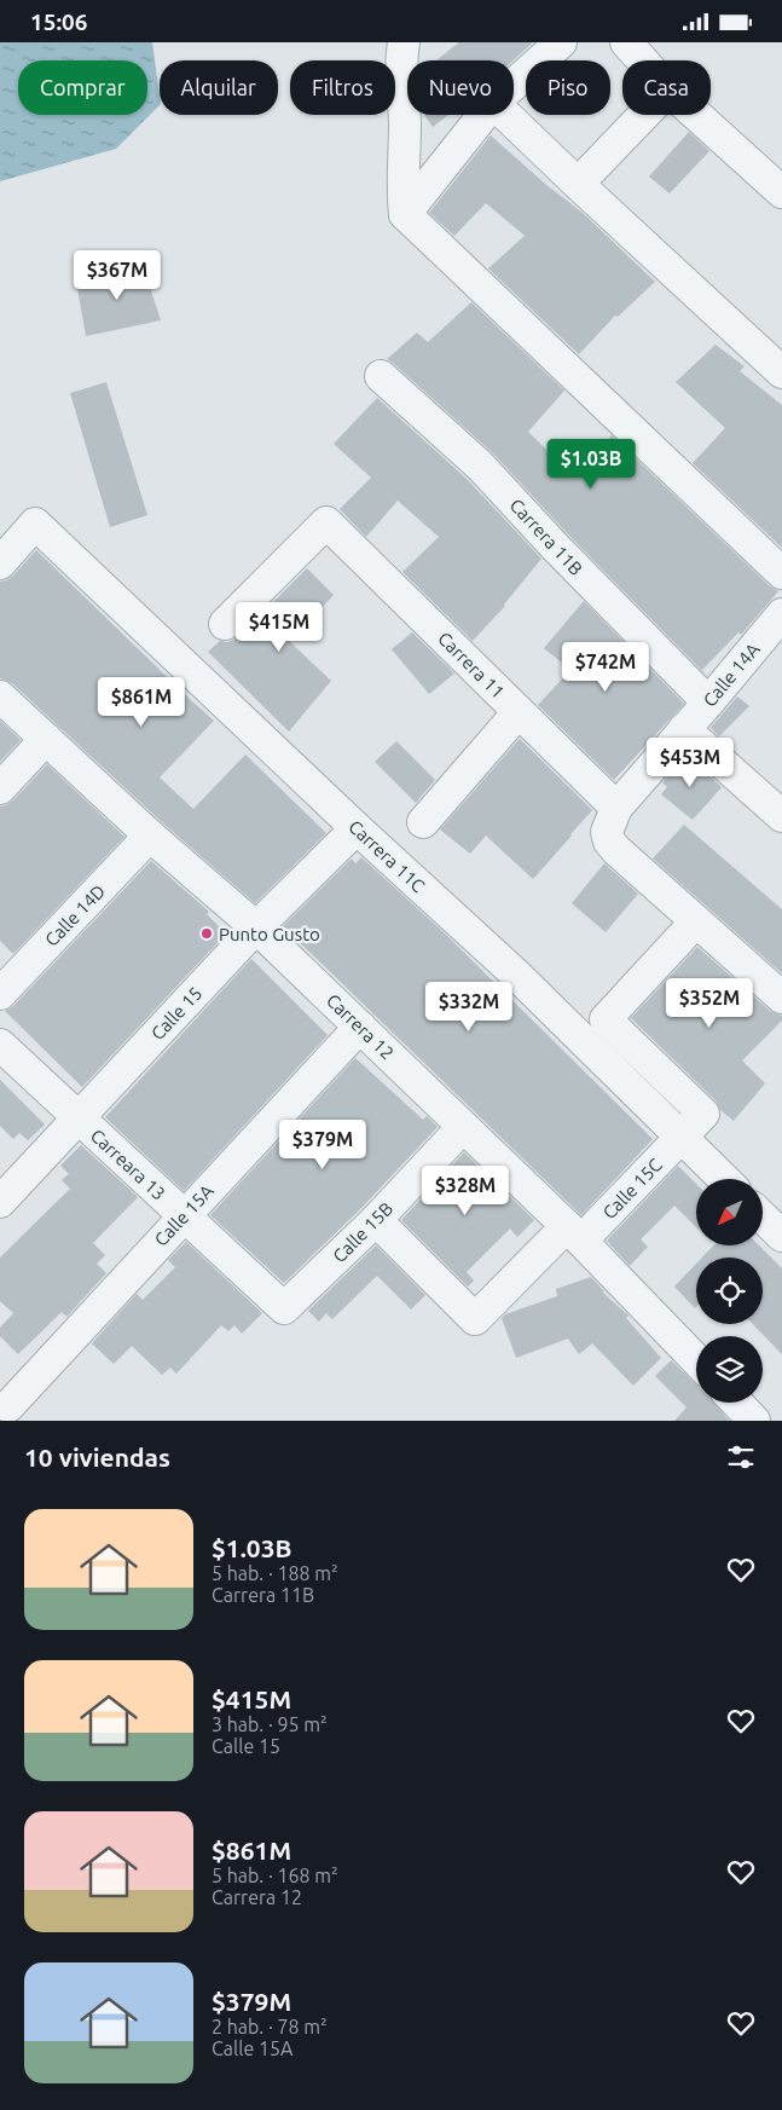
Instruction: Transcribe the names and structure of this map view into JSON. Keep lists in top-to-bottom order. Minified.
{"streets":{"street":["Carrera 11B","Carrera 11","Calle 14A","Carrera 11C","Calle 14D","Calle 15","Carrera 12","Carreara 13","Calle 15C","Calle 15A","Calle 15B"]},"crossings":[["Carrera 11B","Calle 14A"],["Carrera 11","Calle 14A"],["Calle 14A","Calle 15C"],["Carrera 11C","Calle 15"],["Carrera 11C","Calle 15C"],["Calle 14D","Carrera 12"],["Calle 15","Carrera 12"],["Calle 15","Carreara 13"],["Carrera 12","Calle 15C"],["Carrera 12","Calle 15A"],["Carrera 12","Calle 15B"],["Carreara 13","Calle 15A"],["Carreara 13","Calle 15B"],["Calle 15C","Calle 15B"]],"places":["Punto Gusto"],"north":"bottom left","page":{"status":"15:06","chip":["Comprar","Alquilar","Filtros","Nuevo","Piso","Casa"],"price":["$367M","$1.03B","$415M","$742M","$861M","$453M","$352M","$332M","$379M","$328M"],"heading":"10 viviendas","list":[{"name":"$1.03B","note":"5 hab. · 188 m² · Carrera 11B"},{"name":"$415M","note":"3 hab. · 95 m² · Calle 15"},{"name":"$861M","note":"5 hab. · 168 m² · Carrera 12"},{"name":"$379M","note":"2 hab. · 78 m² · Calle 15A"}]}}
